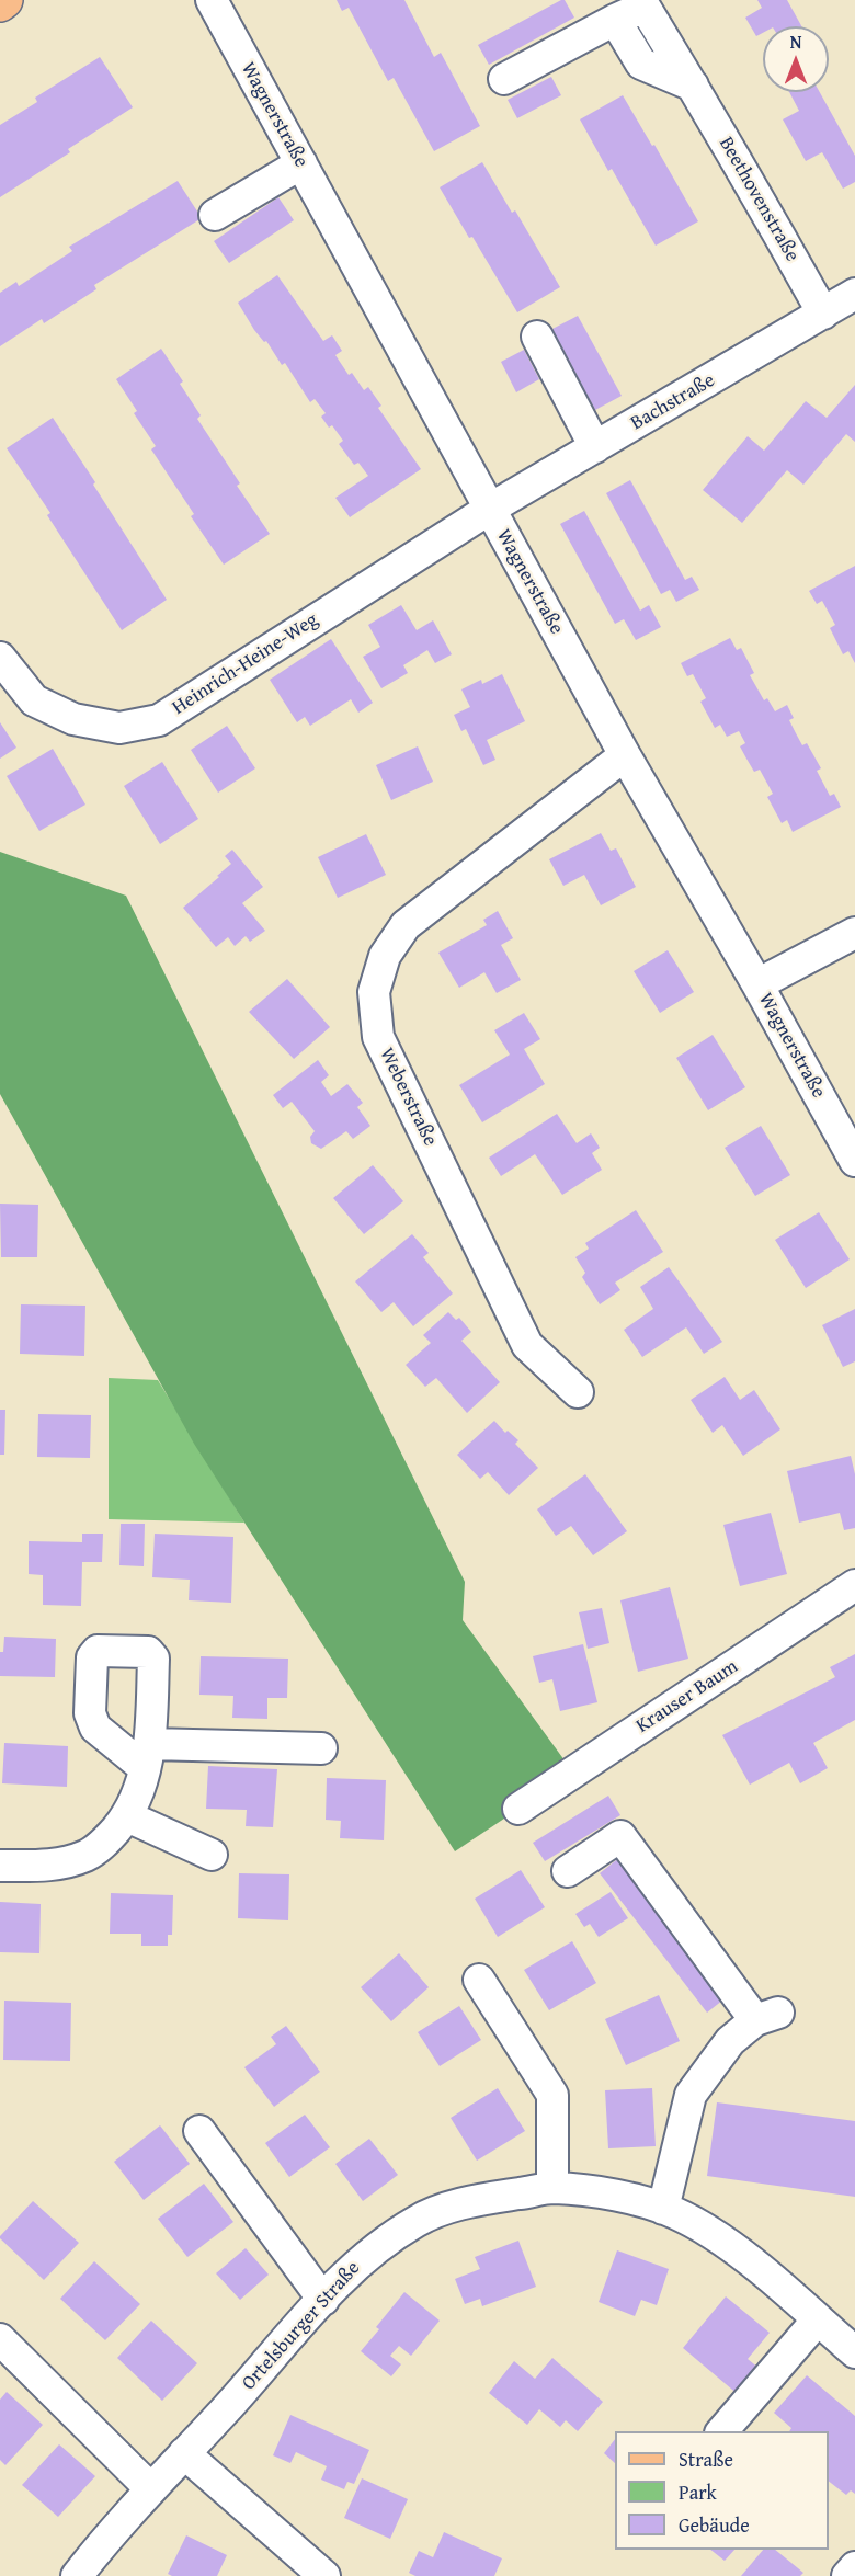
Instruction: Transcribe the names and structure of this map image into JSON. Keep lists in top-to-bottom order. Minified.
{"streets":{"street":["Wagnerstraße","Beethovenstraße","Bachstraße","Heinrich-Heine-Weg","Weberstraße","Krauser Baum","Ortelsburger Straße"]},"crossings":[["Wagnerstraße","Bachstraße"],["Wagnerstraße","Heinrich-Heine-Weg"],["Wagnerstraße","Weberstraße"],["Beethovenstraße","Bachstraße"],["Bachstraße","Heinrich-Heine-Weg"]],"legend":["Straße","Park","Gebäude"],"north":"top"}
